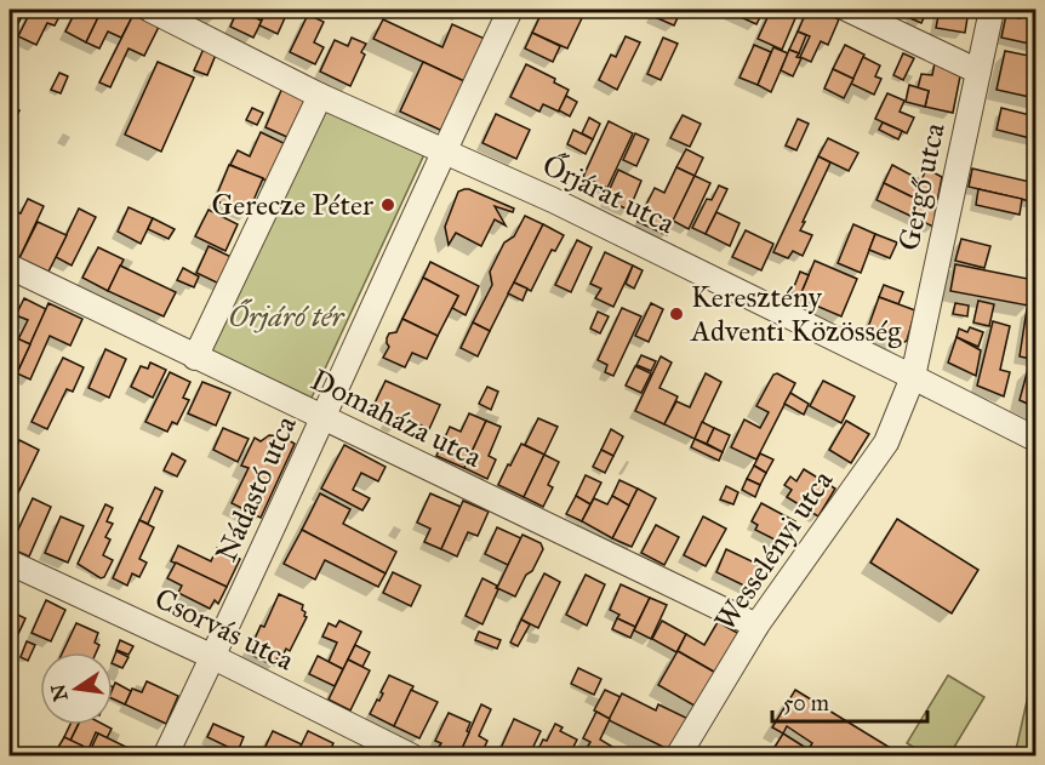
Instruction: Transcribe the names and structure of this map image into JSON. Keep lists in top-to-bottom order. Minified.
{"streets":{"street":["Gergő utca","Őrjárat utca","Domaháza utca","Nádastó utca","Wesselényi utca","Csorvás utca"]},"crossings":[["Gergő utca","Őrjárat utca"],["Gergő utca","Wesselényi utca"],["Őrjárat utca","Nádastó utca"],["Őrjárat utca","Wesselényi utca"],["Domaháza utca","Nádastó utca"],["Domaháza utca","Wesselényi utca"],["Nádastó utca","Csorvás utca"]],"parks":["Őrjáró tér"],"places":["Gerecze Péter","Keresztény Adventi Közösség"],"scale_bar":"50 m","north":"left"}
